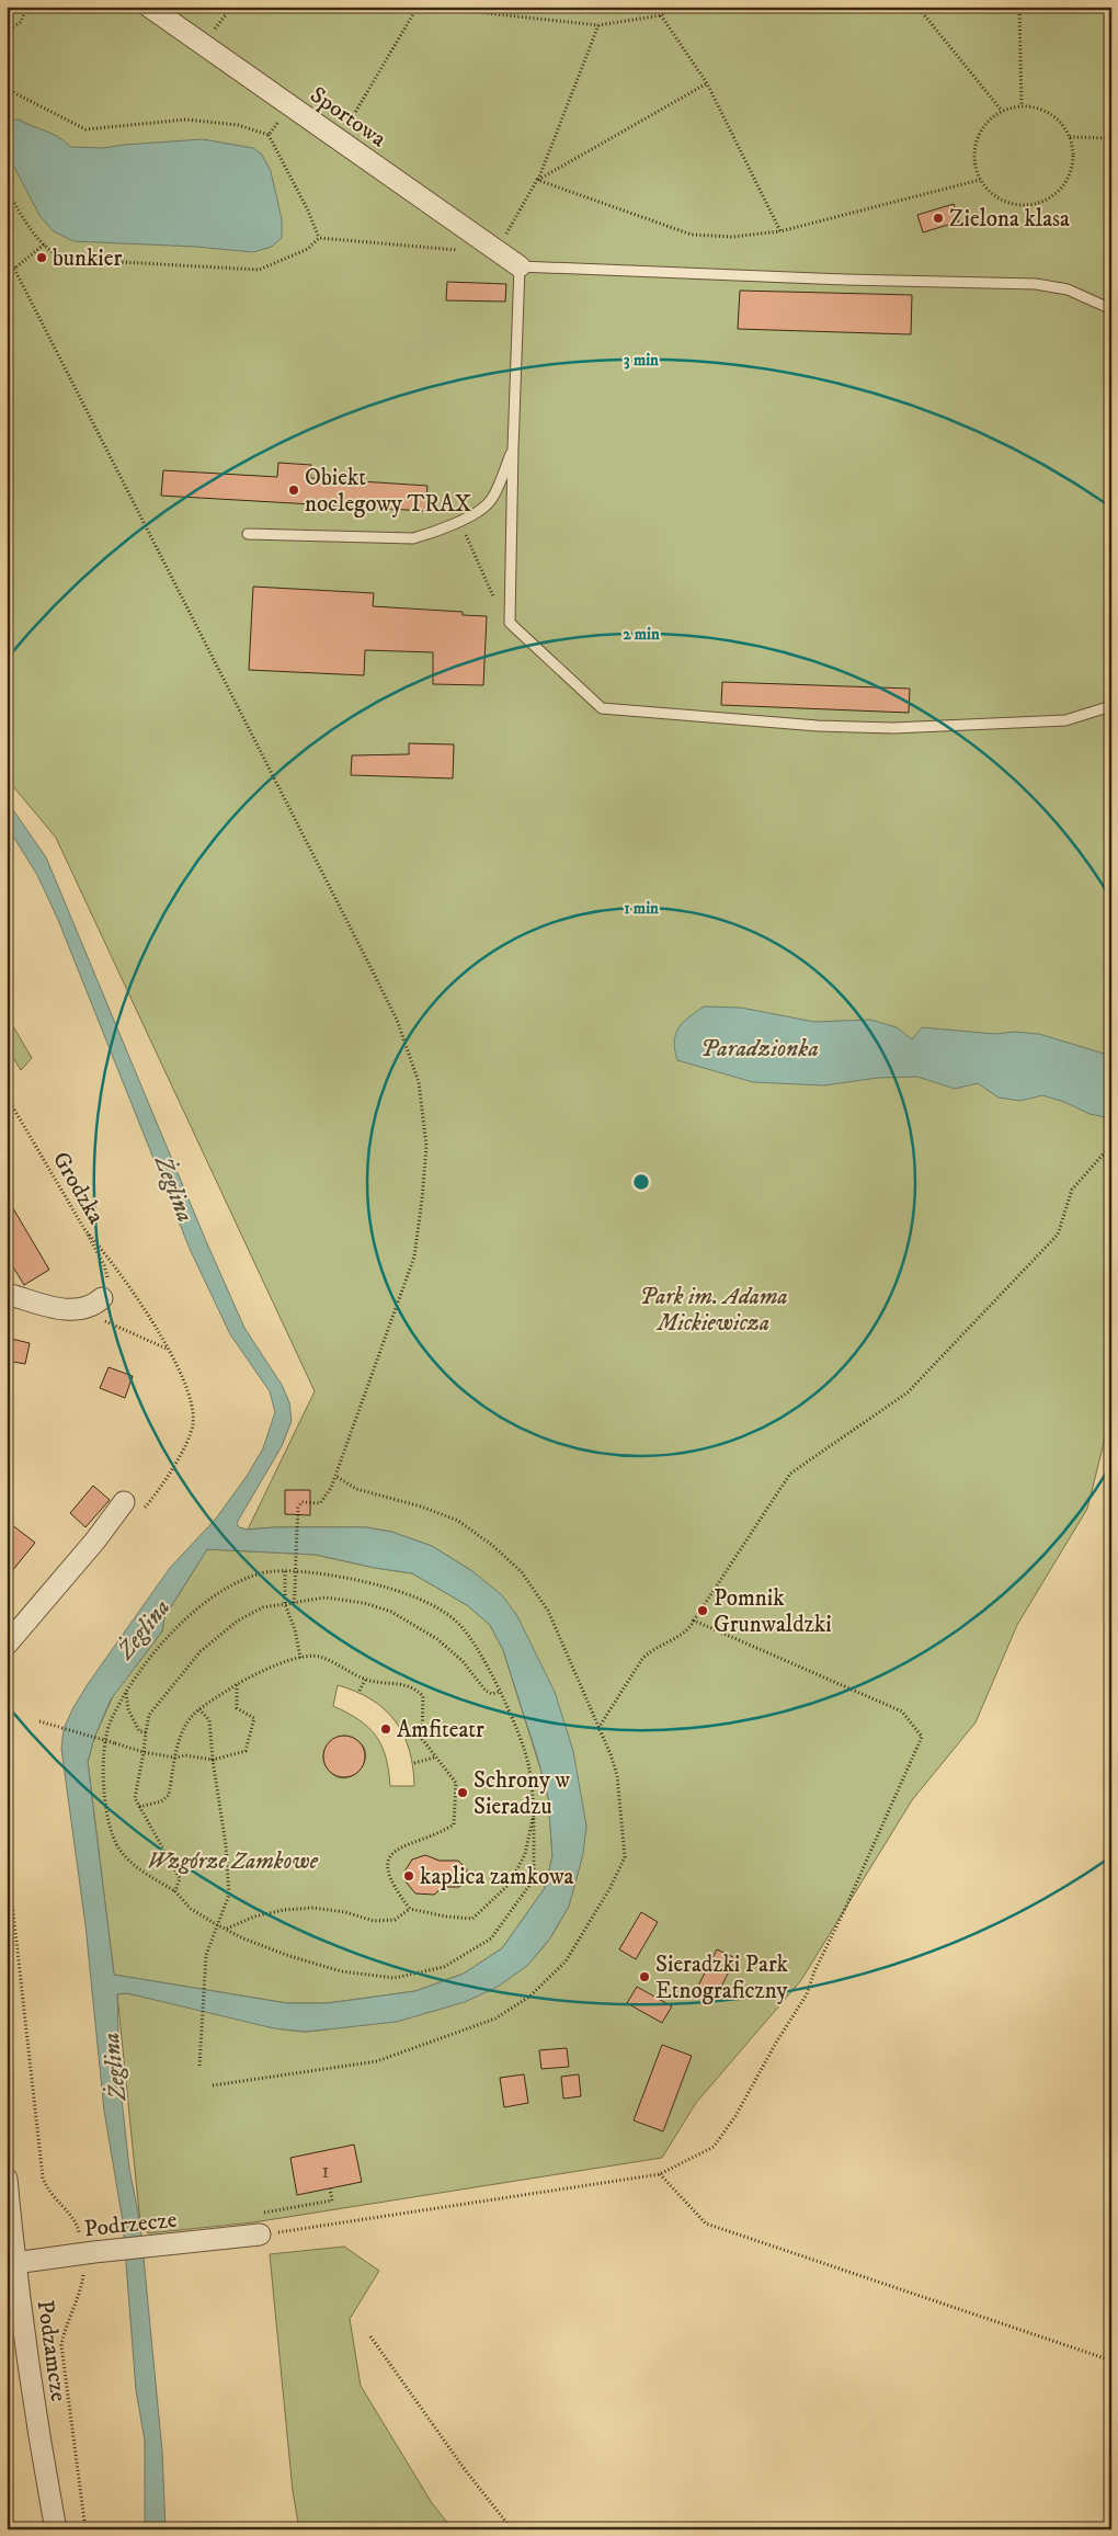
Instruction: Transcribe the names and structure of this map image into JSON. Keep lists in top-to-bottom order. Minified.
{"streets":{"street":["Sportowa","Podrzecze","Podzamcze"],"path":["Grodzka"]},"crossings":[["Podrzecze","Podzamcze"]],"water":["Paradzionka","Żeglina"],"parks":["Park im. Adama Mickiewicza","Wzgórze Zamkowe"],"places":["Zielona klasa","bunkier","Obiekt noclegowy TRAX","Pomnik Grunwaldzki","Amfiteatr","Schrony w Sieradzu","kaplica zamkowa","Sieradzki Park Etnograficzny"],"house_numbers":["1"],"rings":["3 min","2 min","1 min"]}
